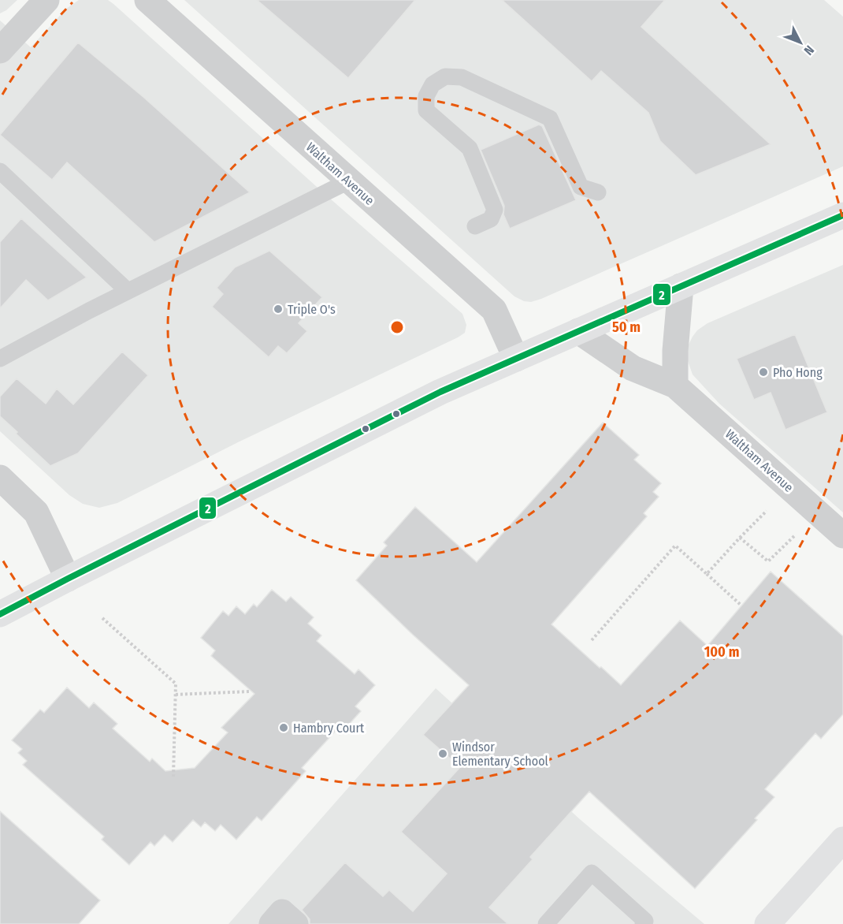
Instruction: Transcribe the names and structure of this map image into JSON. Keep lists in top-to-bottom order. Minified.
{"streets":{"street":["Waltham Avenue"]},"places":["Triple O's","Pho Hong","Hambry Court","Windsor Elementary School"],"lines":["transit line 2"],"north":"bottom right","rings":["50 m","100 m"]}
